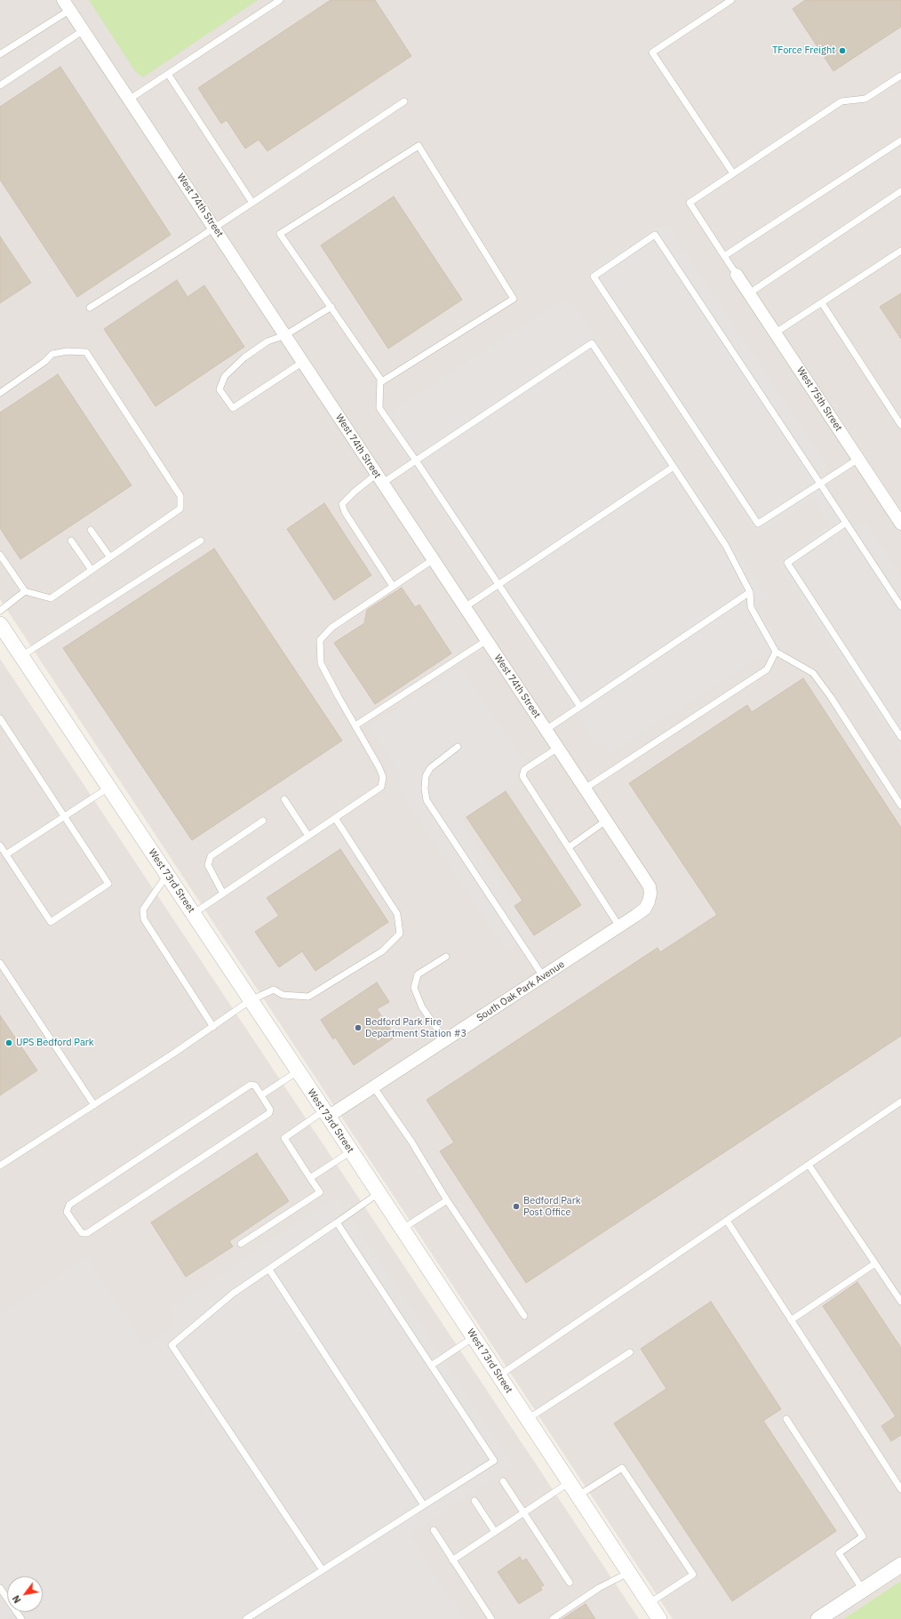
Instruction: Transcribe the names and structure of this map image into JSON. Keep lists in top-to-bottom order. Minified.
{"streets":{"street":["West 74th Street","West 75th Street","West 73rd Street","South Oak Park Avenue"]},"crossings":[["West 74th Street","South Oak Park Avenue"],["West 73rd Street","South Oak Park Avenue"]],"places":["TForce Freight","Bedford Park Fire Department Station #3","UPS Bedford Park","Bedford Park Post Office"],"north":"bottom left"}
